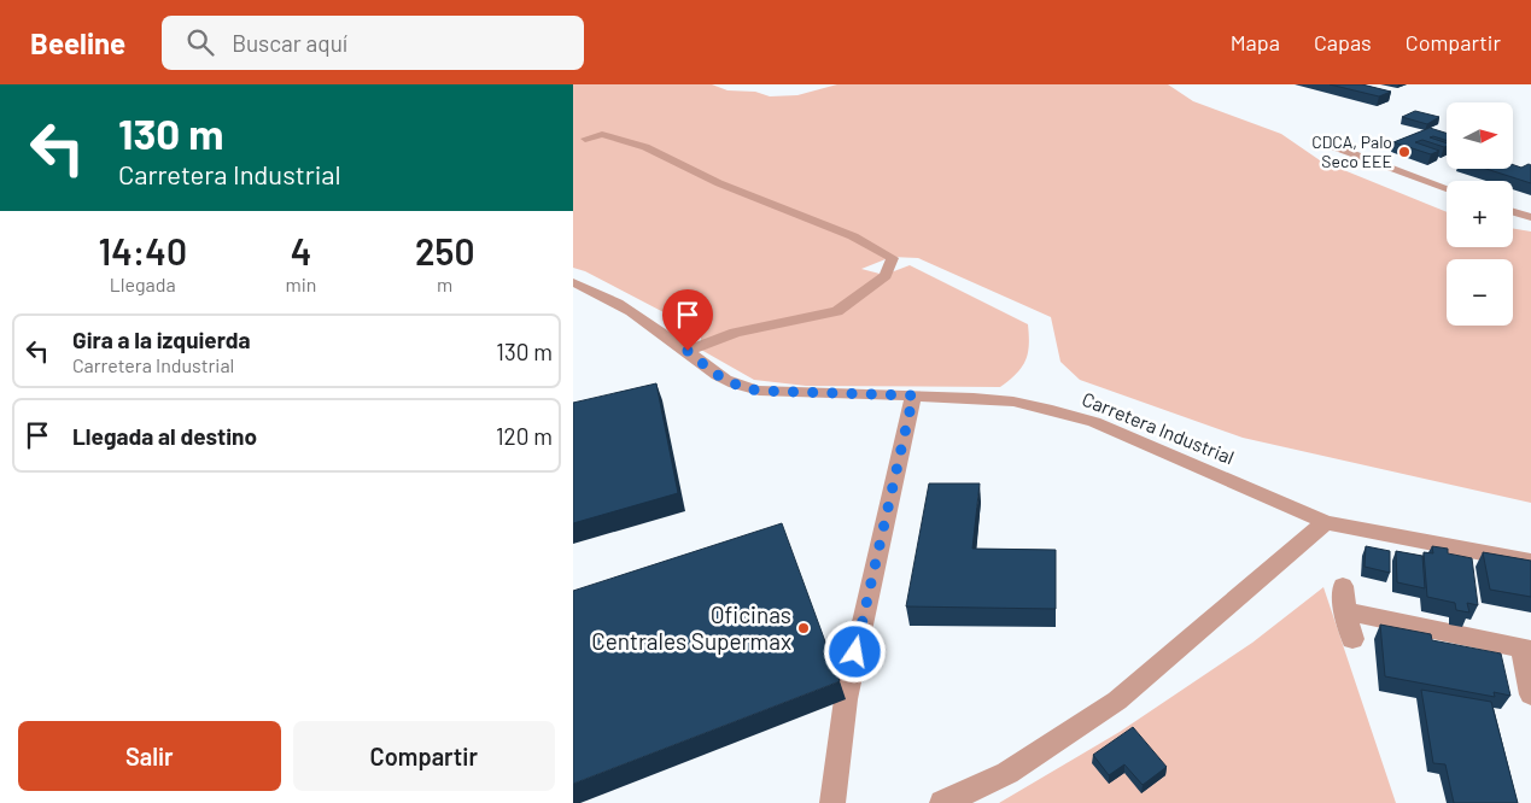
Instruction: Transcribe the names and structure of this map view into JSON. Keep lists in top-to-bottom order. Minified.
{"streets":{"street":["Carretera Industrial"]},"places":["CDCA, Palo Seco EEE","Oficinas Centrales Supermax"],"north":"right","page":{"header":"Beeline","search":"Buscar aquí","nav":["Mapa","Capas","Compartir"],"turn":["130 m","Carretera Industrial"],"map_buttons":["+","−"],"eta":["14:40","Llegada","4","min","250","m"],"list":[{"name":"Gira a la izquierda","note":"Carretera Industrial","value":"130 m"},{"name":"Llegada al destino","value":"120 m"}],"buttons":["Salir","Compartir"]}}
